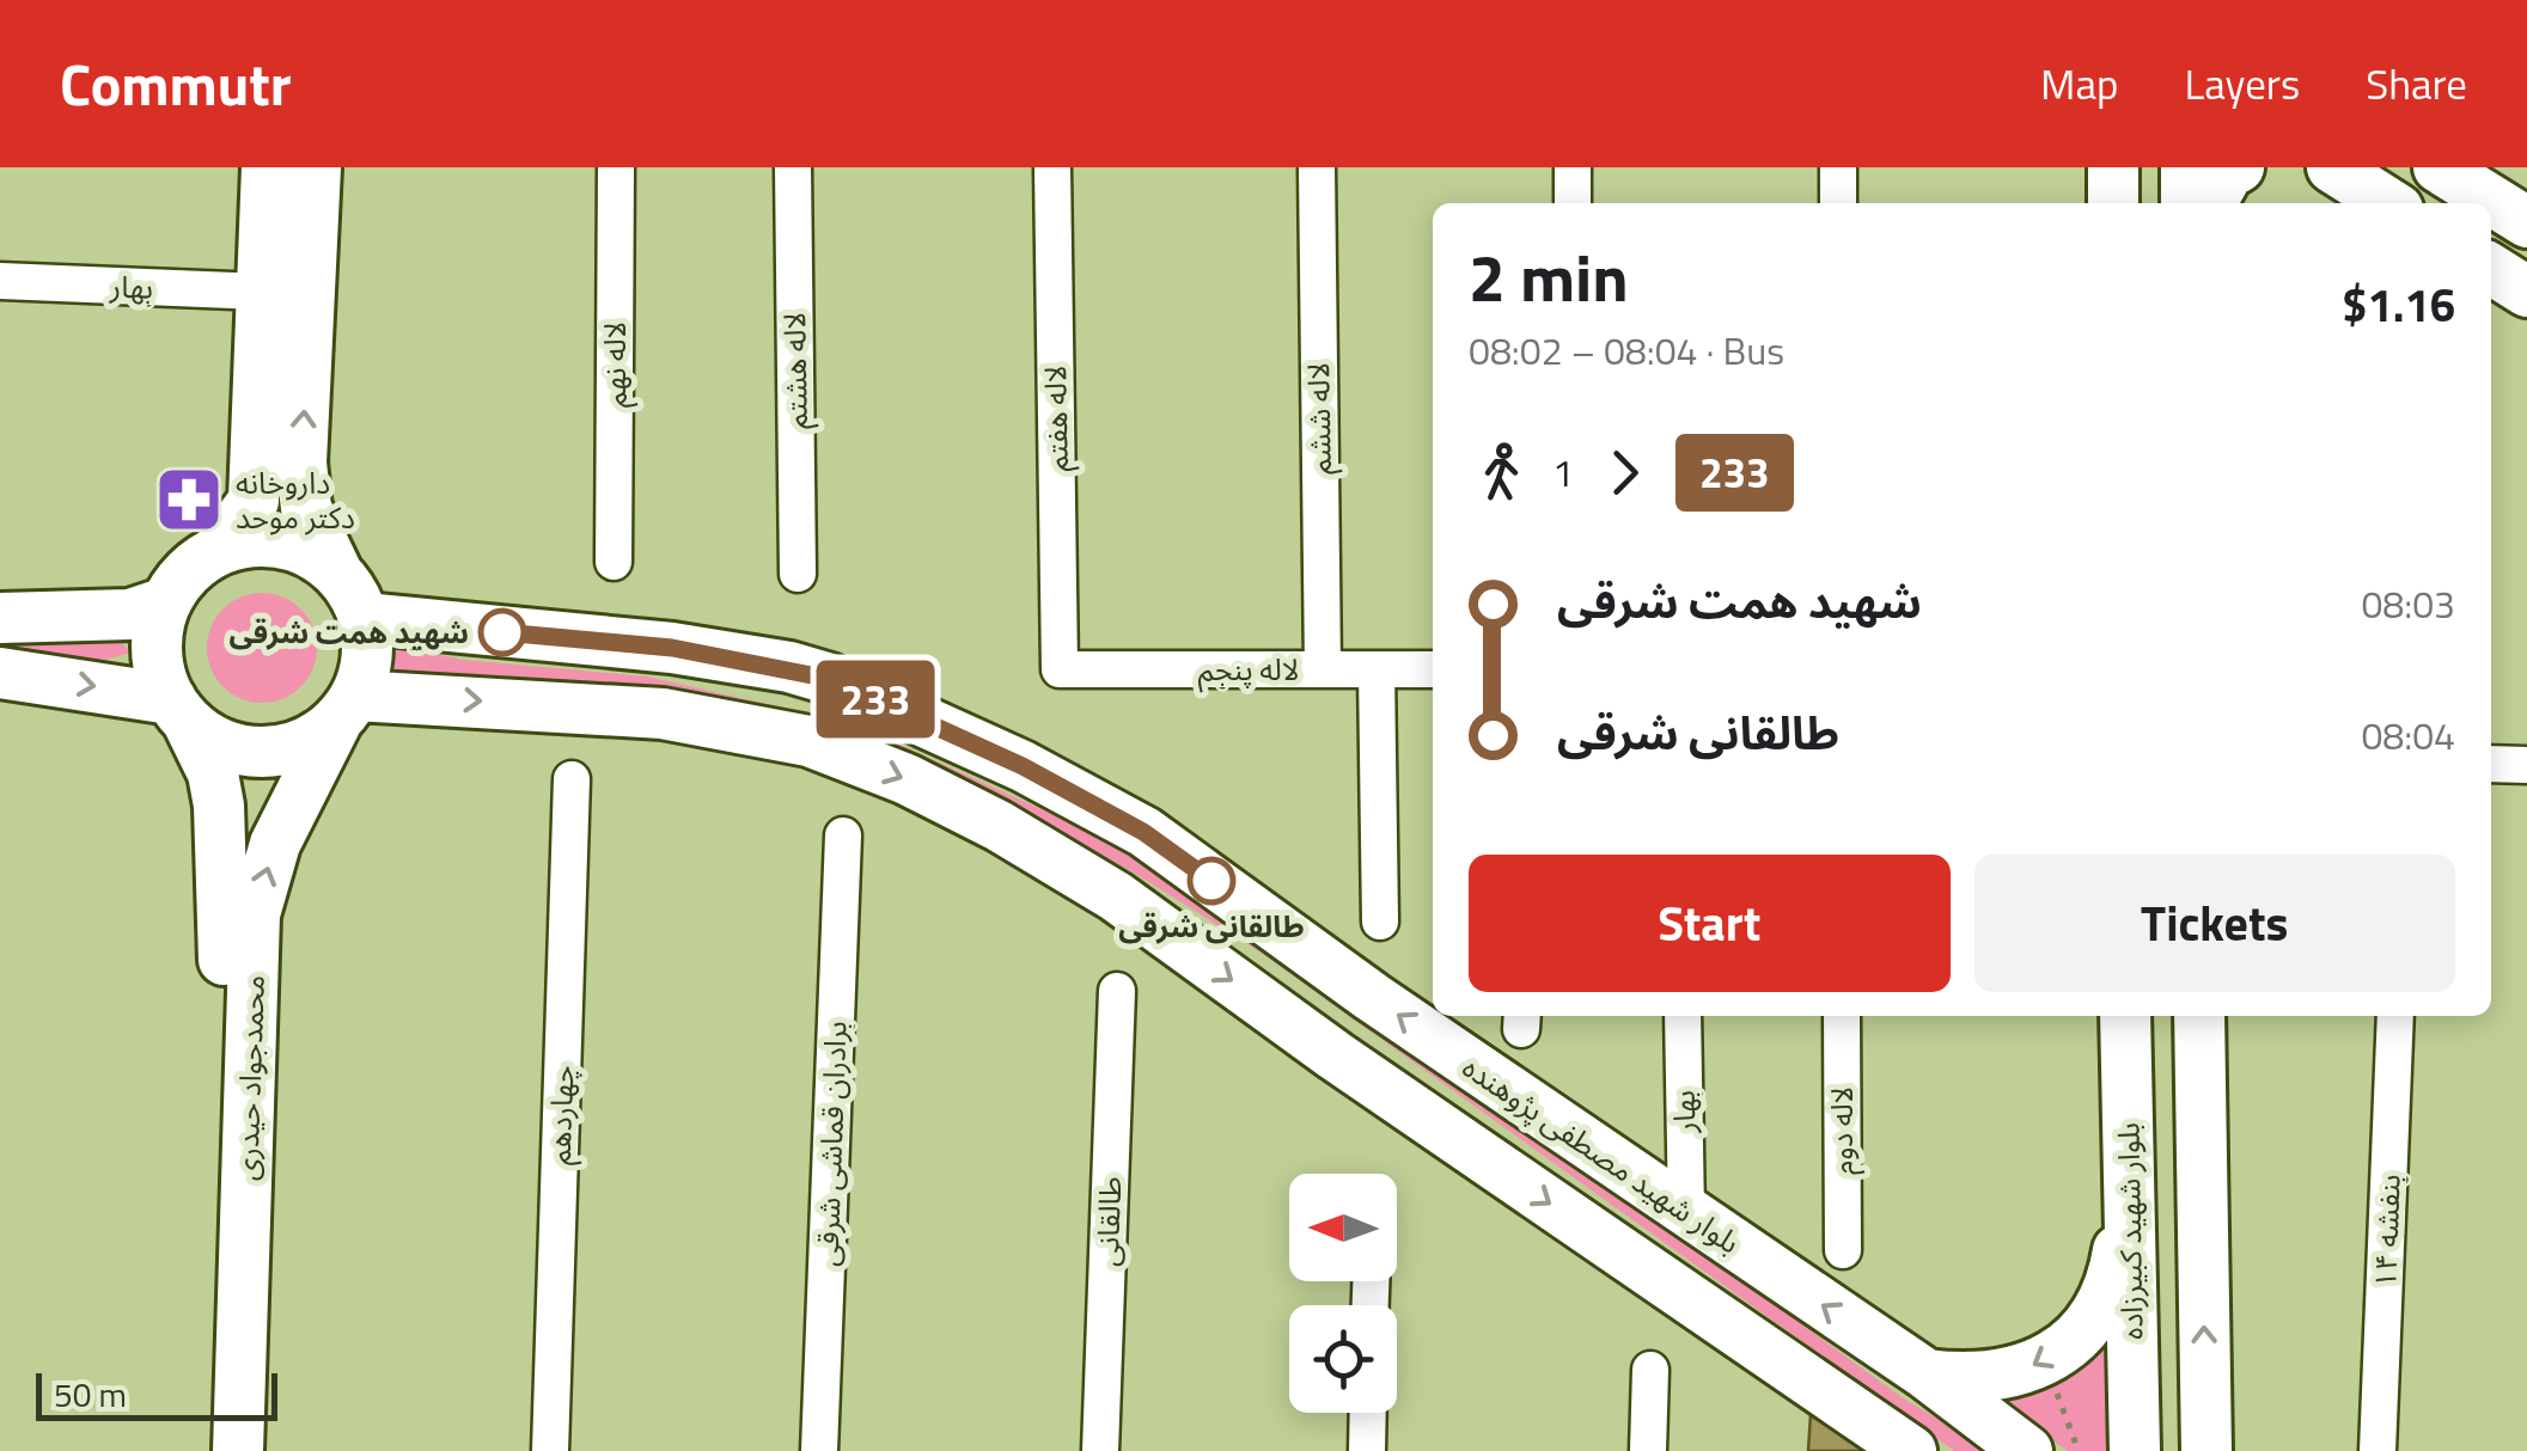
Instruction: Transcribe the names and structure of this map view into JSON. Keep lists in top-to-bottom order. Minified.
{"streets":{"main road":["محمدجواد حیدری","بلوار شهید مصطفی پژوهنده","بلوار شهید کبیرزاده"],"street":["بهار","لاله نهم","لاله هشتم","لاله هفتم","لاله ششم","لاله پنجم","چهاردهم","لاله دوم","برادران قماشی شرقی","طالقانی","بنفشه ۱۴"]},"crossings":[["بهار","بلوار شهید مصطفی پژوهنده"],["لاله هفتم","لاله پنجم"],["لاله ششم","لاله پنجم"],["محمدجواد حیدری","بلوار شهید مصطفی پژوهنده"]],"places":{"pharmacy":["داروخانه دکتر موحد"],"other":["شهید همت شرقی","طالقانی شرقی"]},"lines":["bus line 233"],"scale_bar":"50 m","north":"left","page":{"header":"Commutr","nav":["Map","Layers","Share"],"on_map":"233","heading":["2 min","08:02 – 08:04 · Bus","$1.16"],"legs":["1","233"],"list":[{"name":"شهید همت شرقی","value":"08:03"},{"name":"طالقانی شرقی","value":"08:04"}],"buttons":["Start","Tickets"],"scale":"50 m"}}
